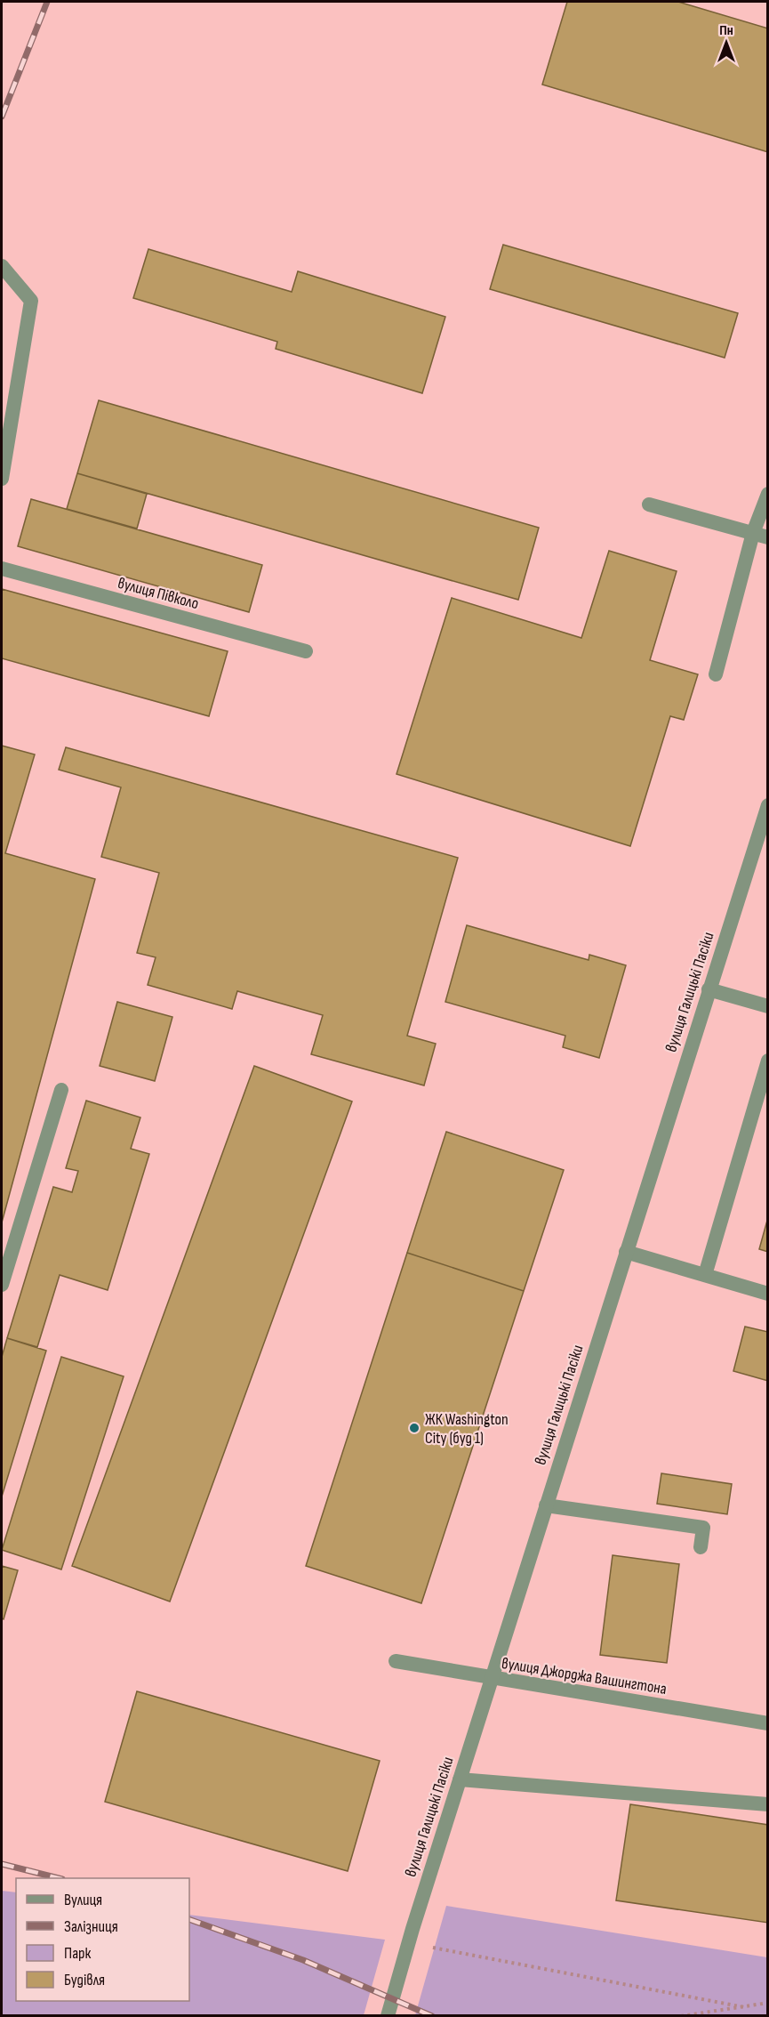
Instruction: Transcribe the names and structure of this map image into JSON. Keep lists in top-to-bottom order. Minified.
{"streets":{"street":["вулиця Півколо","вулиця Галицькі Пасіки","вулиця Джорджа Вашингтона"]},"crossings":[["вулиця Галицькі Пасіки","вулиця Джорджа Вашингтона"]],"places":["ЖК Washington City (буд 1)"],"legend":["Вулиця","Залізниця","Парк","Будівля"],"north":"top"}
